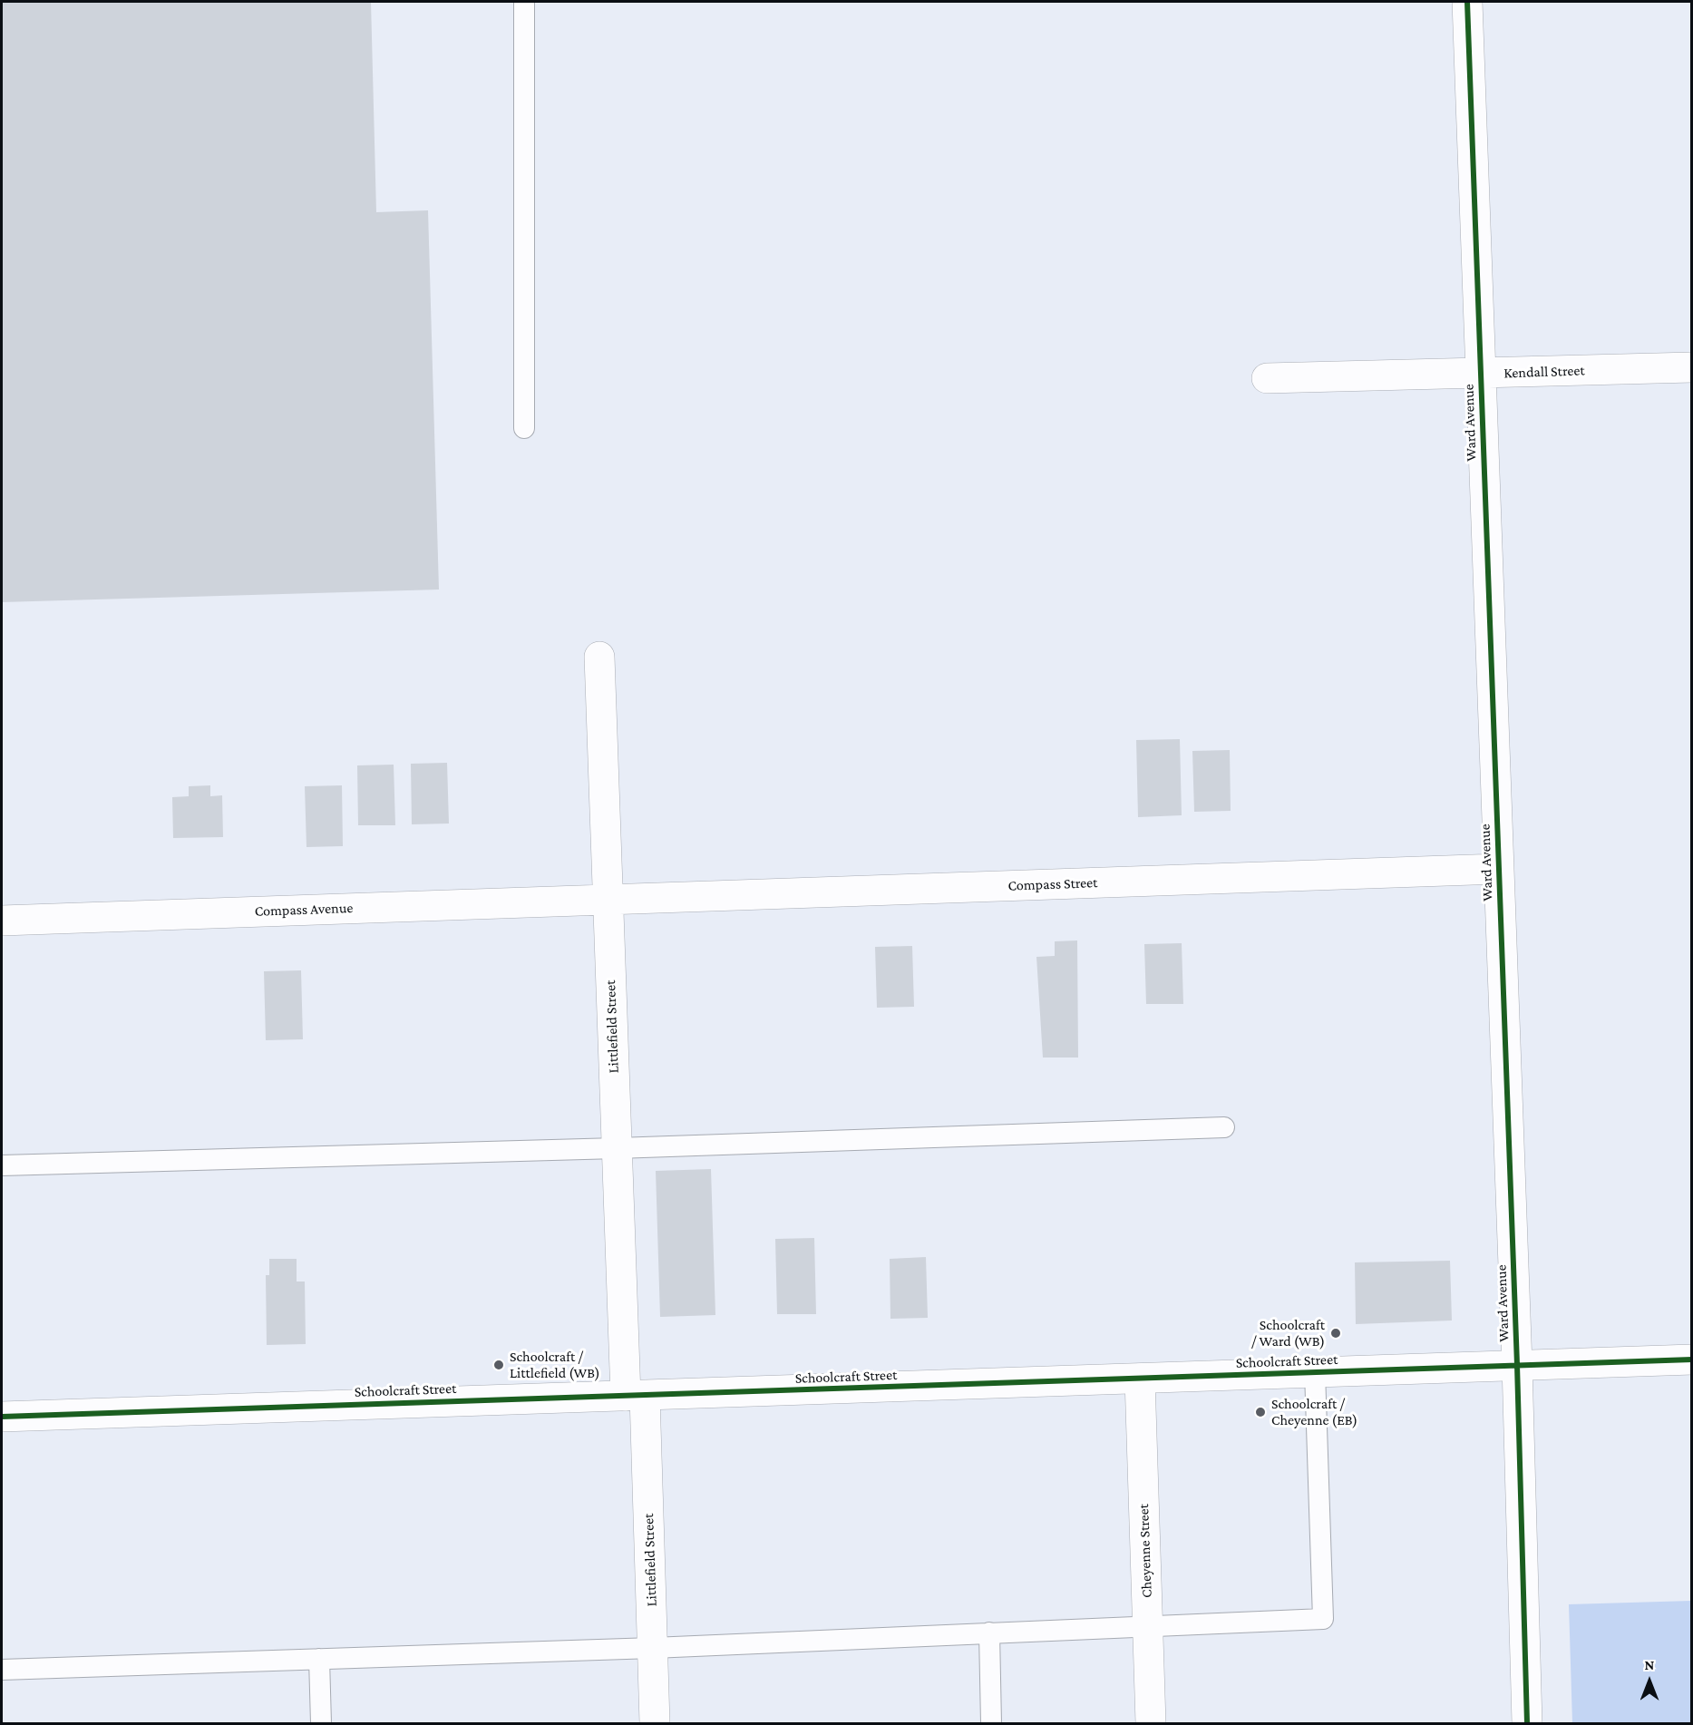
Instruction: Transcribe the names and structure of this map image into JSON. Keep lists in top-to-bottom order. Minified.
{"streets":{"street":["Kendall Street","Ward Avenue","Compass Street","Compass Avenue","Littlefield Street","Schoolcraft Street","Cheyenne Street"]},"crossings":[["Kendall Street","Ward Avenue"],["Ward Avenue","Compass Street"],["Ward Avenue","Schoolcraft Street"],["Compass Street","Compass Avenue"],["Compass Street","Littlefield Street"],["Compass Avenue","Littlefield Street"],["Littlefield Street","Schoolcraft Street"],["Schoolcraft Street","Cheyenne Street"]],"places":["Schoolcraft / Ward (WB)","Schoolcraft / Littlefield (WB)","Schoolcraft / Cheyenne (EB)"],"north":"top"}
